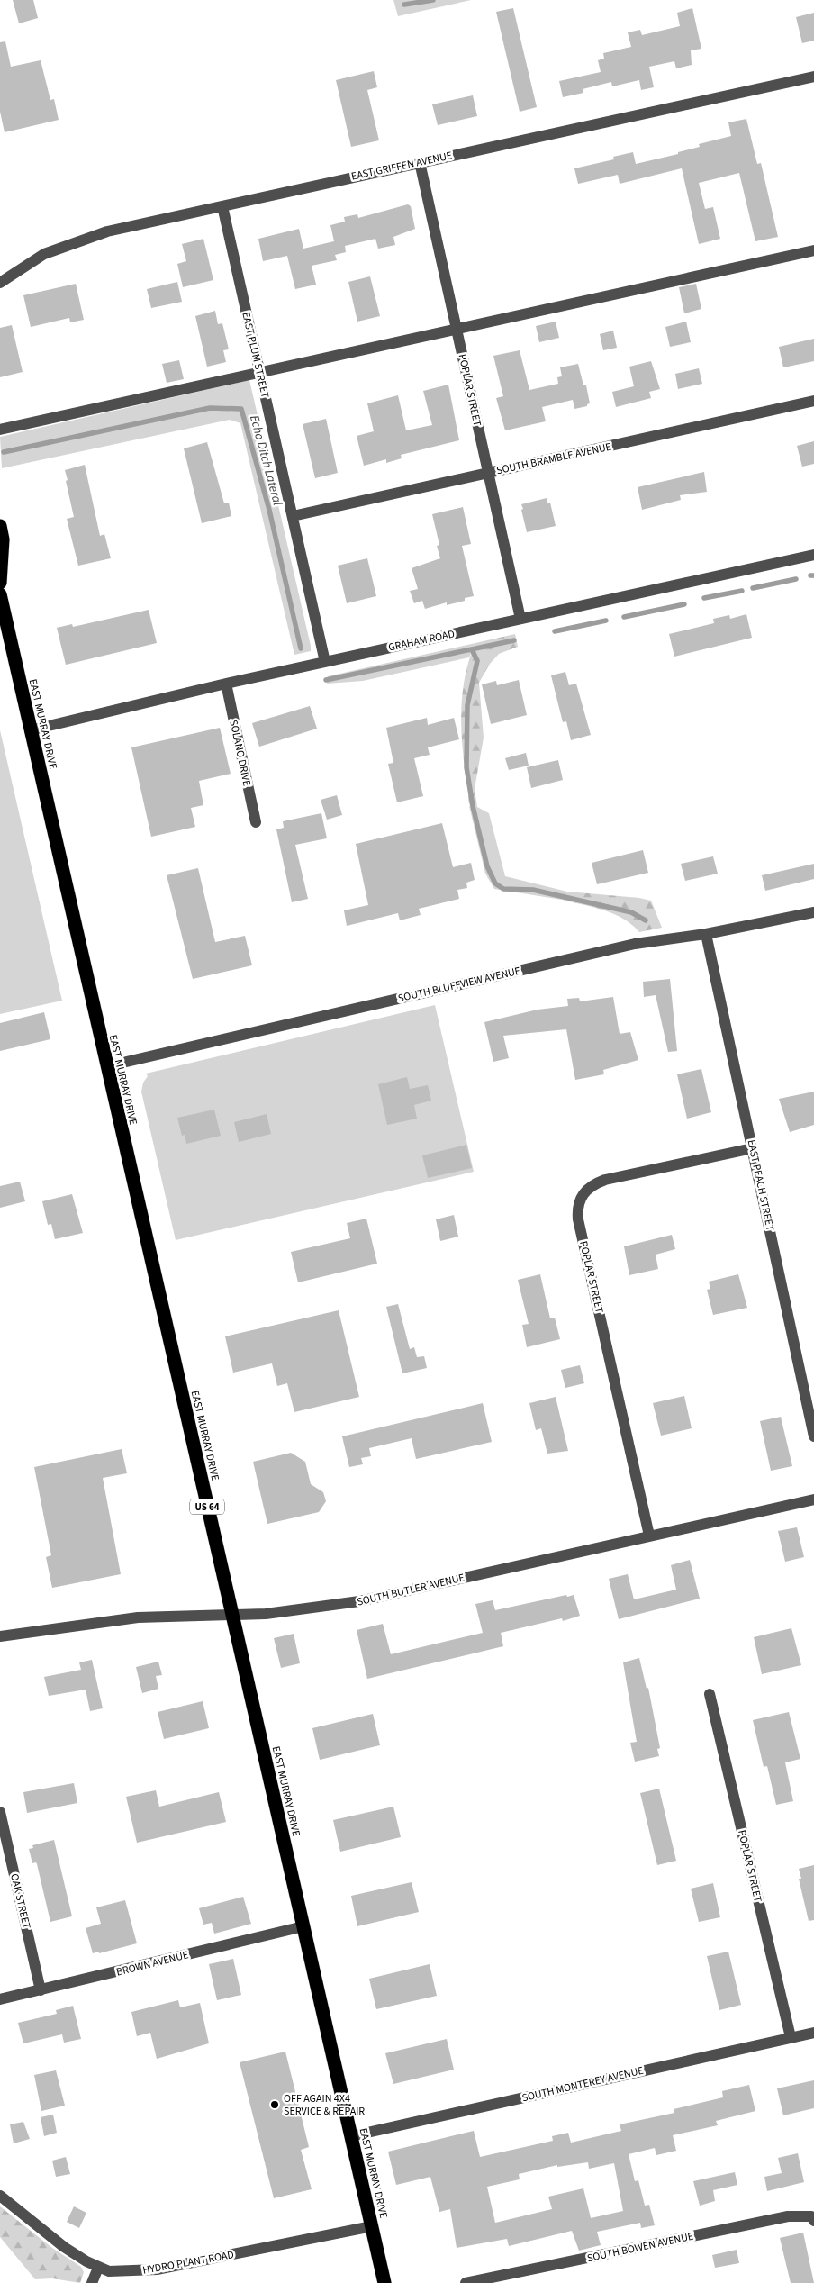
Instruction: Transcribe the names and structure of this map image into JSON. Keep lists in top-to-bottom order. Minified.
{"streets":{"highway":["EAST MURRAY DRIVE","US 64"],"street":["EAST GRIFFEN AVENUE","EAST PLUM STREET","POPLAR STREET","SOUTH BRAMBLE AVENUE","GRAHAM ROAD","SOLANO DRIVE","SOUTH BLUFFVIEW AVENUE","EAST PEACH STREET","SOUTH BUTLER AVENUE","OAK STREET","BROWN AVENUE","SOUTH MONTEREY AVENUE","SOUTH BOWEN AVENUE","HYDRO PLANT ROAD"]},"crossings":[["EAST GRIFFEN AVENUE","EAST PLUM STREET"],["EAST GRIFFEN AVENUE","POPLAR STREET"],["EAST PLUM STREET","SOUTH BRAMBLE AVENUE"],["EAST PLUM STREET","GRAHAM ROAD"],["POPLAR STREET","SOUTH BRAMBLE AVENUE"],["POPLAR STREET","GRAHAM ROAD"],["POPLAR STREET","EAST PEACH STREET"],["POPLAR STREET","SOUTH BUTLER AVENUE"],["POPLAR STREET","SOUTH MONTEREY AVENUE"],["GRAHAM ROAD","EAST MURRAY DRIVE"],["GRAHAM ROAD","SOLANO DRIVE"],["EAST MURRAY DRIVE","SOUTH BLUFFVIEW AVENUE"],["EAST MURRAY DRIVE","SOUTH BUTLER AVENUE"],["EAST MURRAY DRIVE","BROWN AVENUE"],["EAST MURRAY DRIVE","SOUTH MONTEREY AVENUE"],["EAST MURRAY DRIVE","HYDRO PLANT ROAD"],["SOUTH BLUFFVIEW AVENUE","EAST PEACH STREET"],["OAK STREET","BROWN AVENUE"]],"water":["Echo Ditch Lateral"],"places":["OFF AGAIN 4X4 SERVICE & REPAIR"]}
